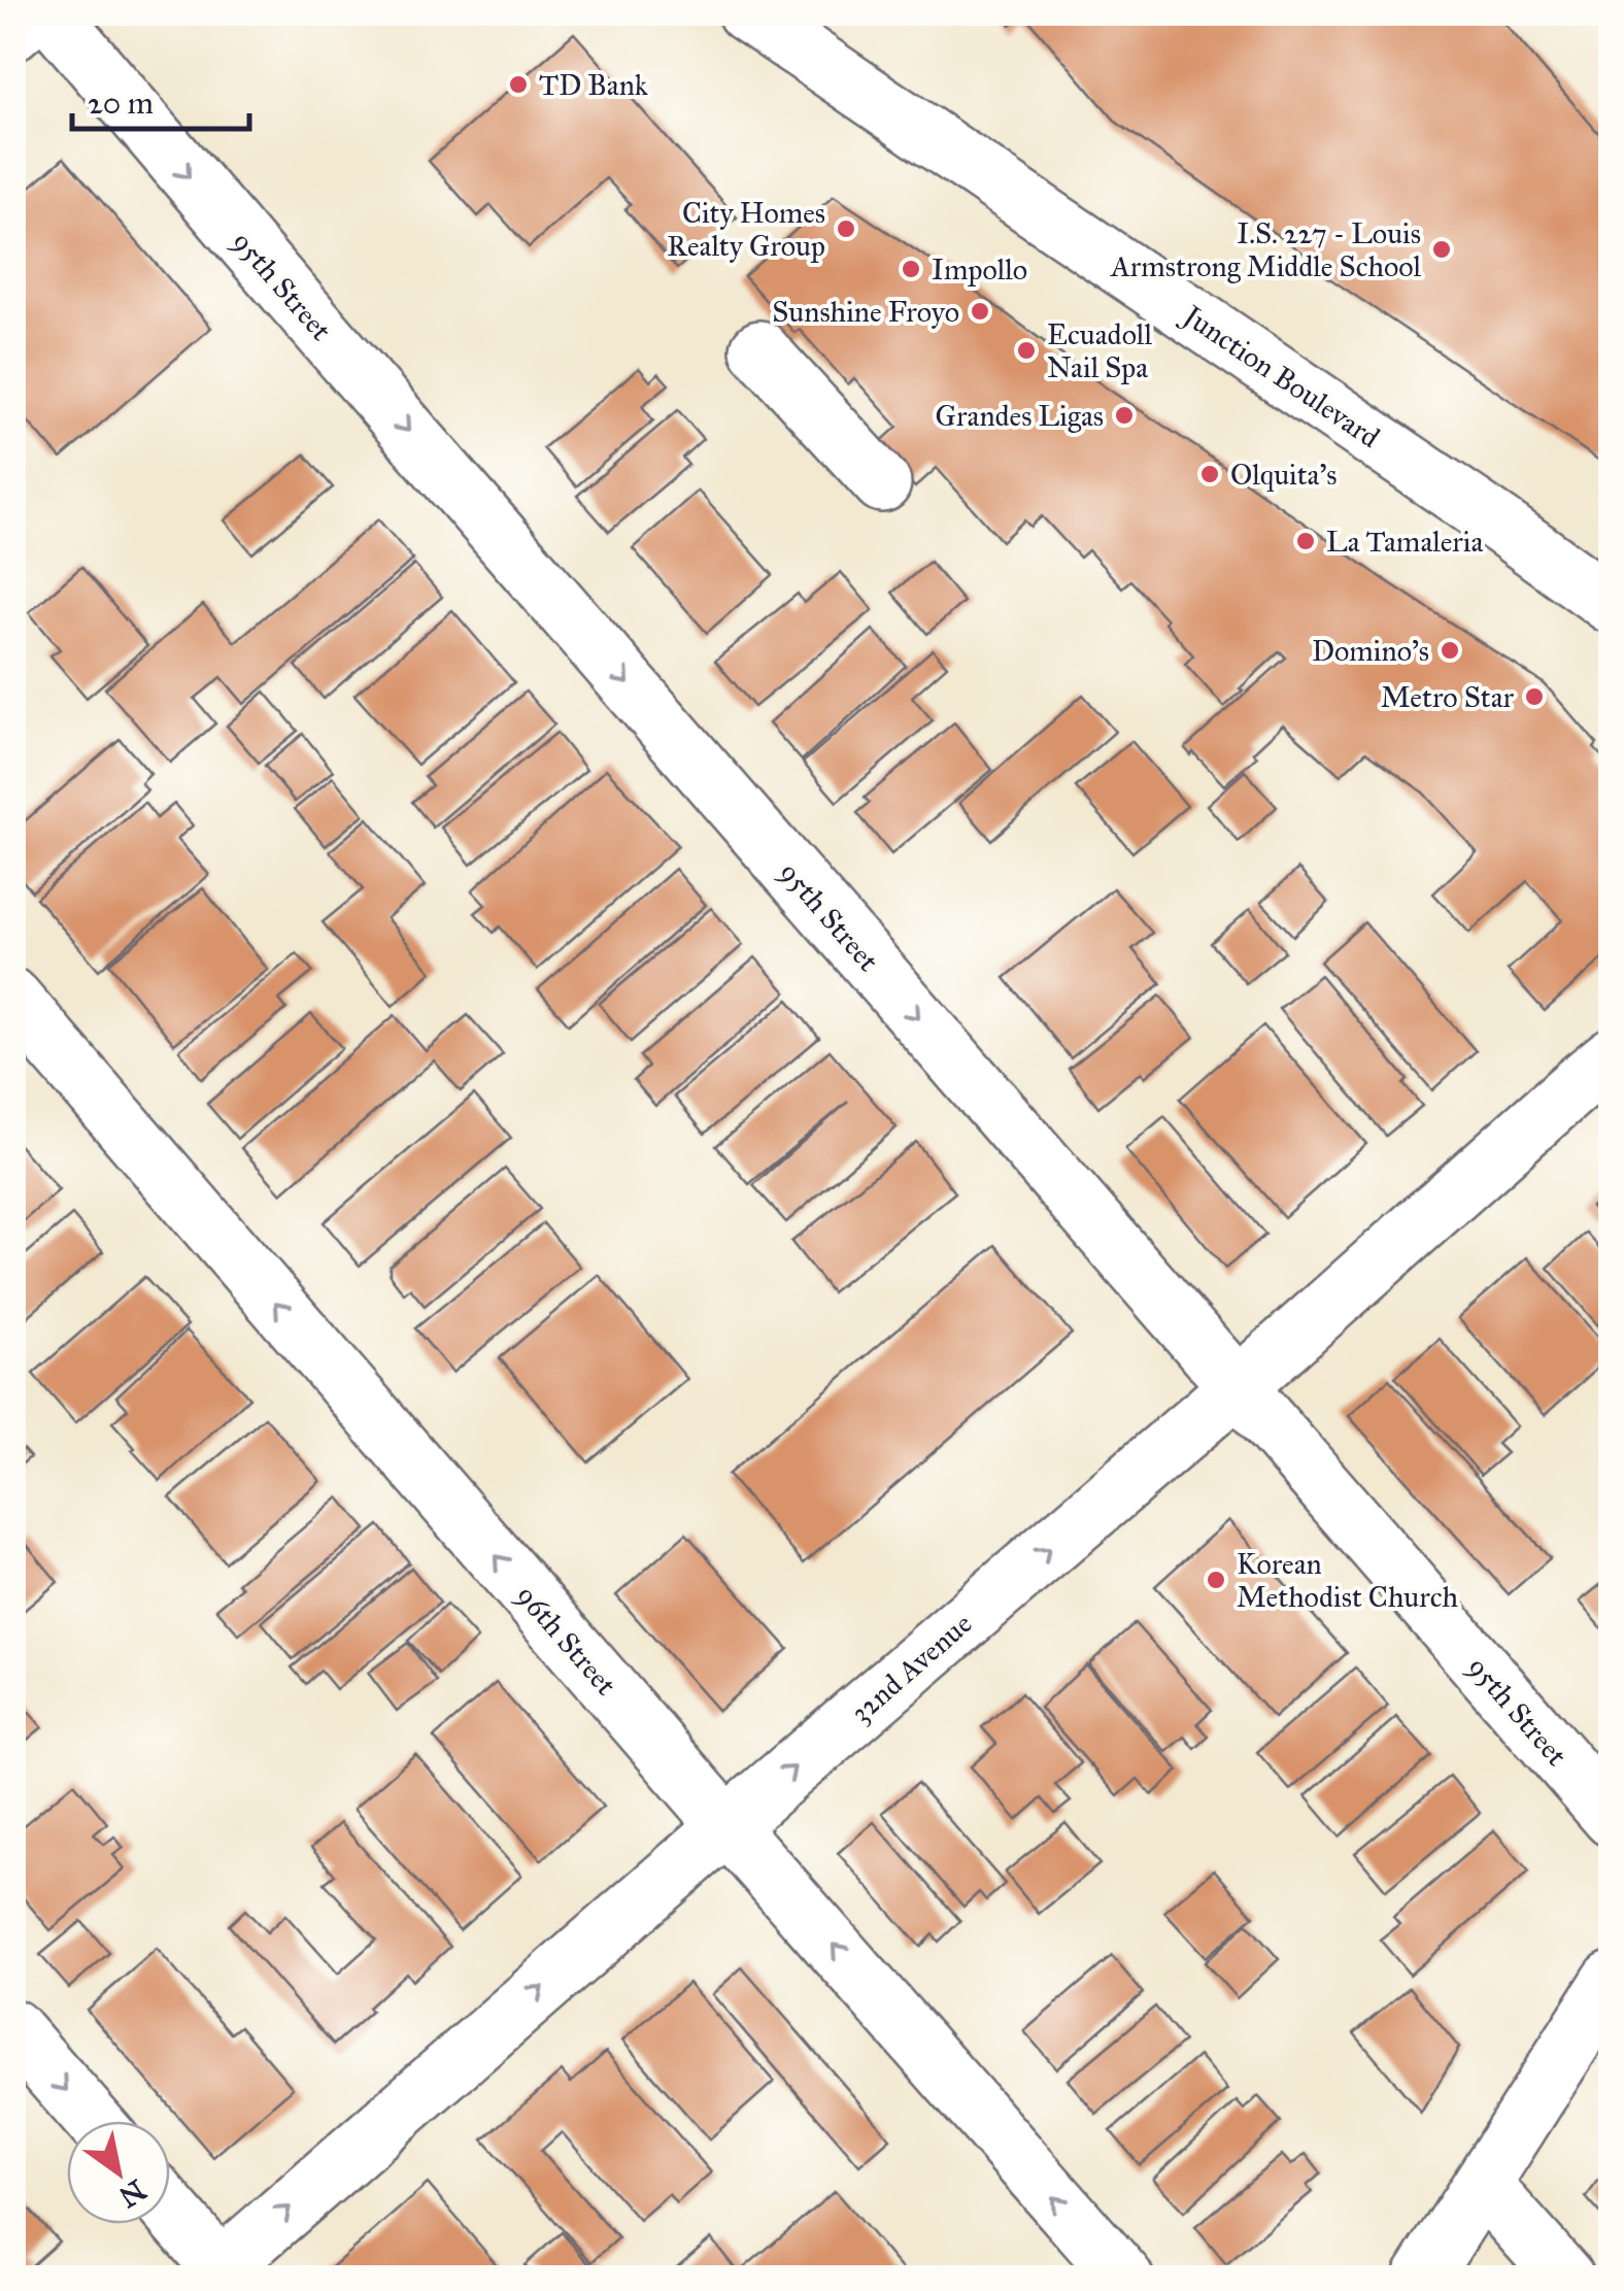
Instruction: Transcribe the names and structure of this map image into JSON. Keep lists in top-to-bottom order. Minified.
{"streets":{"street":["95th Street","Junction Boulevard","96th Street","32nd Avenue"]},"crossings":[["95th Street","32nd Avenue"],["96th Street","32nd Avenue"]],"one_way":["95th Street","96th Street","32nd Avenue"],"places":["TD Bank","City Homes Realty Group","I.S. 227 - Louis Armstrong Middle School","Impollo","Sunshine Froyo","Ecuadoll Nail Spa","Grandes Ligas","Olquita's","La Tamaleria","Domino's","Metro Star","Korean Methodist Church"],"scale_bar":"20 m","north":"bottom right"}
